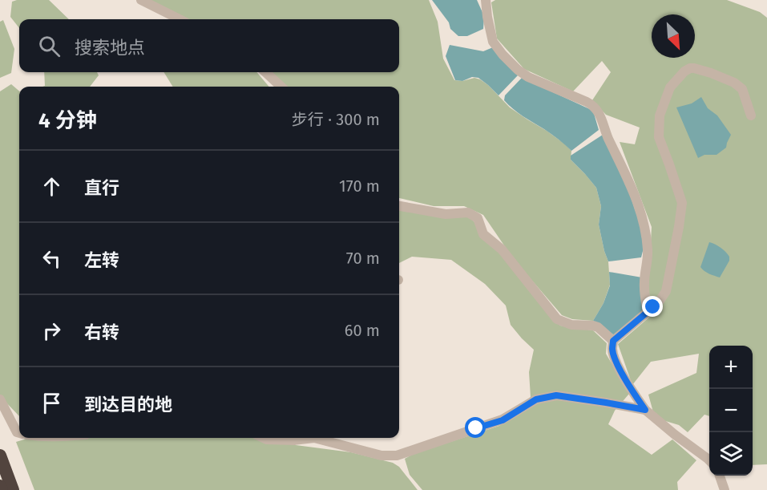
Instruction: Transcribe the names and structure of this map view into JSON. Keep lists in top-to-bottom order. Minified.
{"north":"bottom right","page":{"search":"搜索地点","heading":["4 分钟","步行 · 300 m"],"list":[["直行","170 m"],["左转","70 m"],["右转","60 m"],"到达目的地"],"map_buttons":["+","−"]}}
